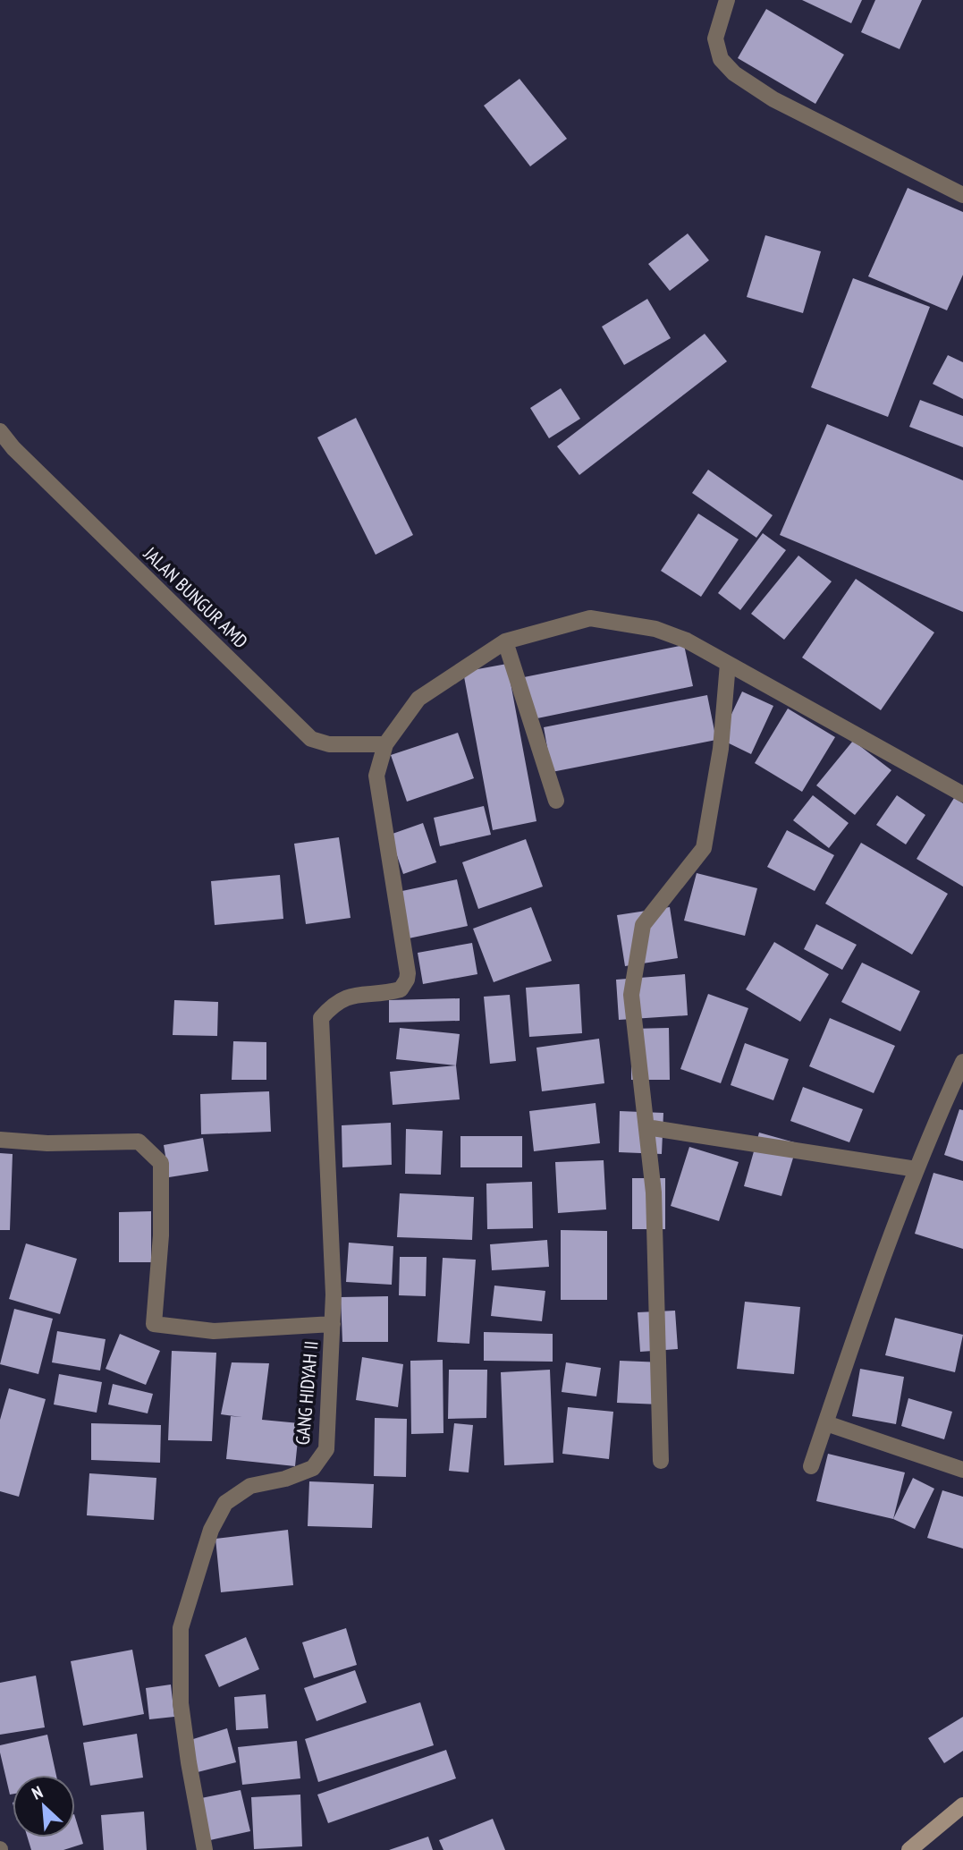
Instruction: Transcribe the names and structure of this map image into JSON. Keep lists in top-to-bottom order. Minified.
{"streets":{"street":["JALAN BUNGUR AMD","GANG HIDYAH II"]},"crossings":[["JALAN BUNGUR AMD","GANG HIDYAH II"]],"north":"top left"}
